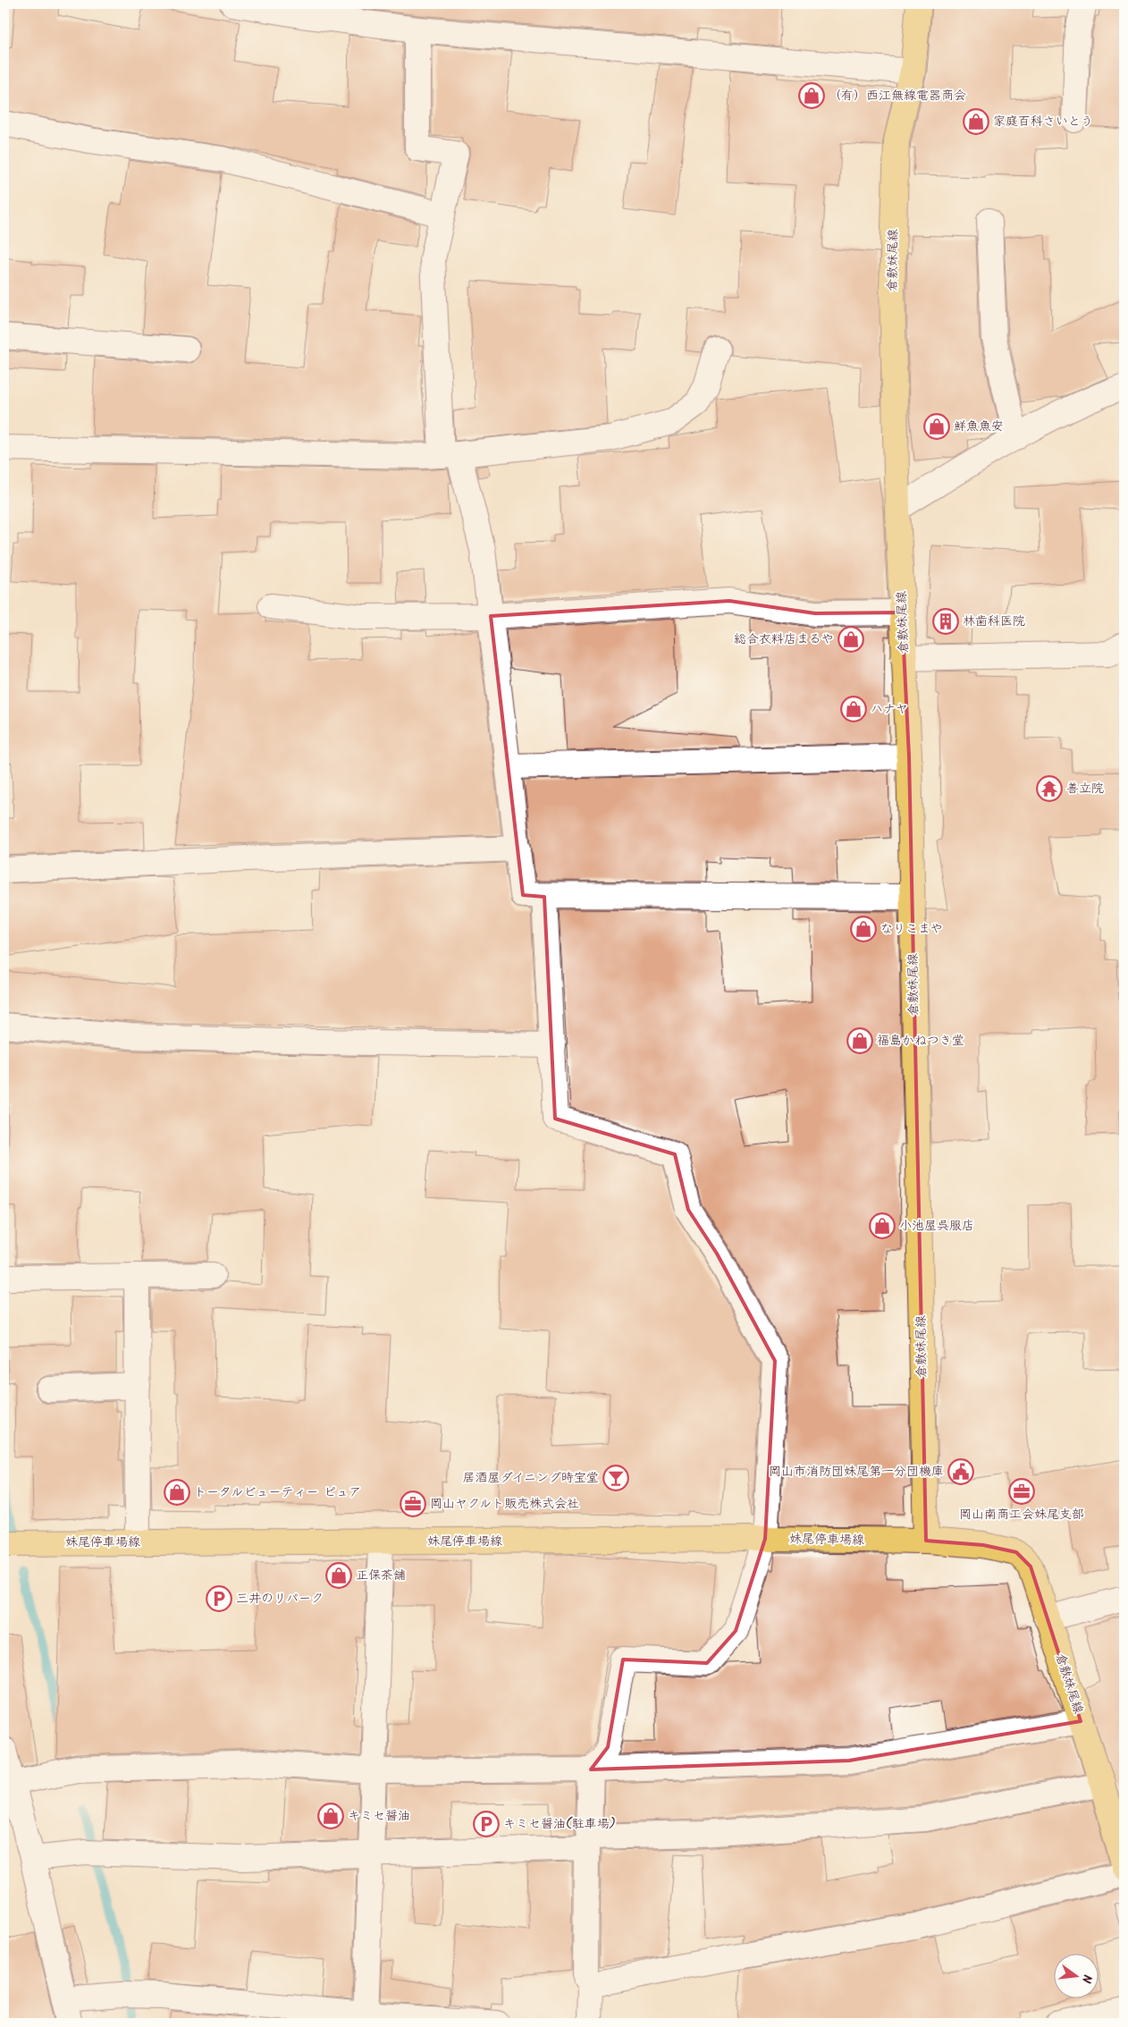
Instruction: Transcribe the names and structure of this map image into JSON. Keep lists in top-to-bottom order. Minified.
{"streets":{"main road":["倉敷妹尾線","妹尾停車場線"]},"crossings":[["倉敷妹尾線","妹尾停車場線"]],"places":{"shop":["（有）西江無線電器商会","家庭百科さいとう","鮮魚魚安","総合衣料店まるや","ハナヤ","なりこまや","福島かねつき堂","小池屋呉服店","トータルビューティー ピュア","正保茶舗","キミセ醤油"],"building":["林歯科医院"],"temple":["善立院"],"public building":["岡山市消防団妹尾第一分団機庫"],"bar":["居酒屋ダイニング時宝堂"],"office":["岡山南商工会妹尾支部","岡山ヤクルト販売株式会社"],"parking":["三井のリパーク","キミセ醤油(駐車場)"]},"north":"right"}
